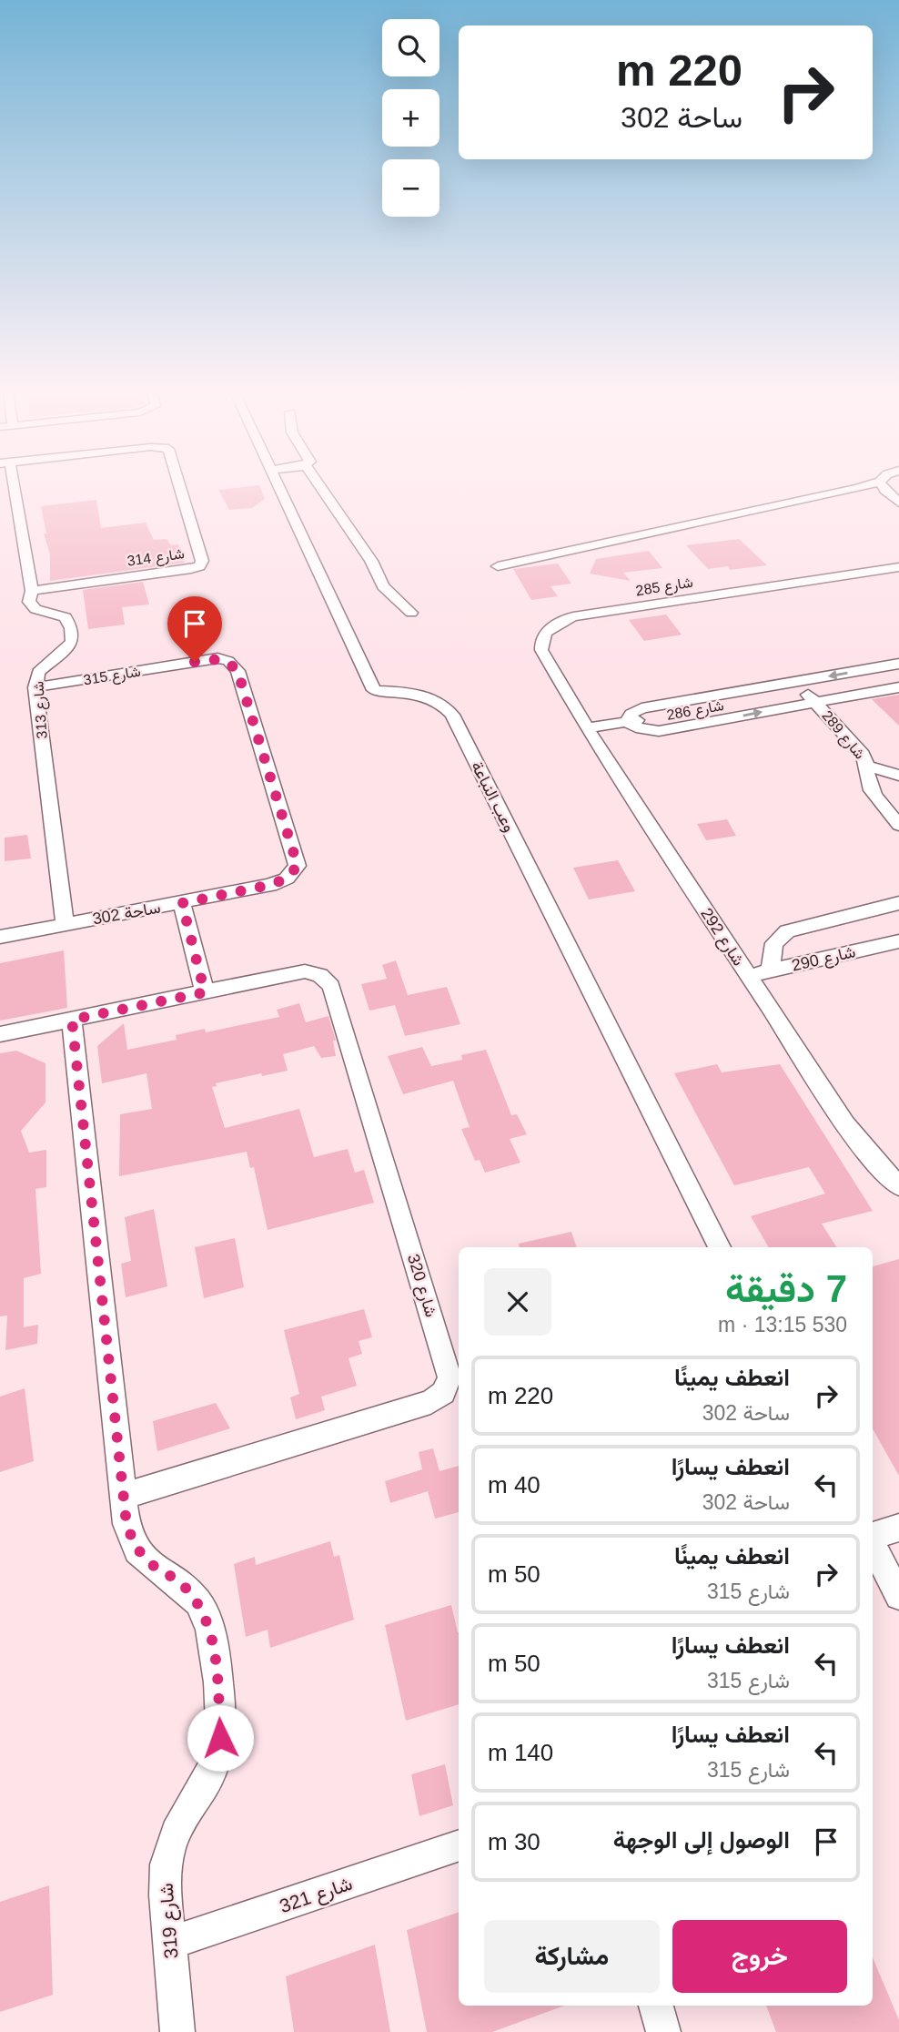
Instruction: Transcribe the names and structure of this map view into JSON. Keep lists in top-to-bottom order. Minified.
{"streets":{"street":["شارع 314","شارع 285","شارع 315","شارع 313","شارع 289","وعب النباعة","ساحة 302","شارع 292","شارع 290","شارع 320","شارع 321","شارع 319"]},"crossings":[["شارع 314","شارع 313"],["شارع 285","شارع 292"],["شارع 315","شارع 313"],["شارع 315","ساحة 302"],["شارع 313","ساحة 302"],["ساحة 302","شارع 320"],["شارع 292","شارع 290"],["شارع 320","شارع 319"],["شارع 321","شارع 319"]],"page":{"map_buttons":["+","−"],"turn":["220 m","ساحة 302"],"heading":["7 دقيقة","530 m · 13:15"],"list":[{"name":"انعطف يمينًا","note":"ساحة 302","value":"220 m"},{"name":"انعطف يسارًا","note":"ساحة 302","value":"40 m"},{"name":"انعطف يمينًا","note":"شارع 315","value":"50 m"},{"name":"انعطف يسارًا","note":"شارع 315","value":"50 m"},{"name":"انعطف يسارًا","note":"شارع 315","value":"140 m"},{"name":"الوصول إلى الوجهة","value":"30 m"}],"buttons":["خروج","مشاركة"]}}
